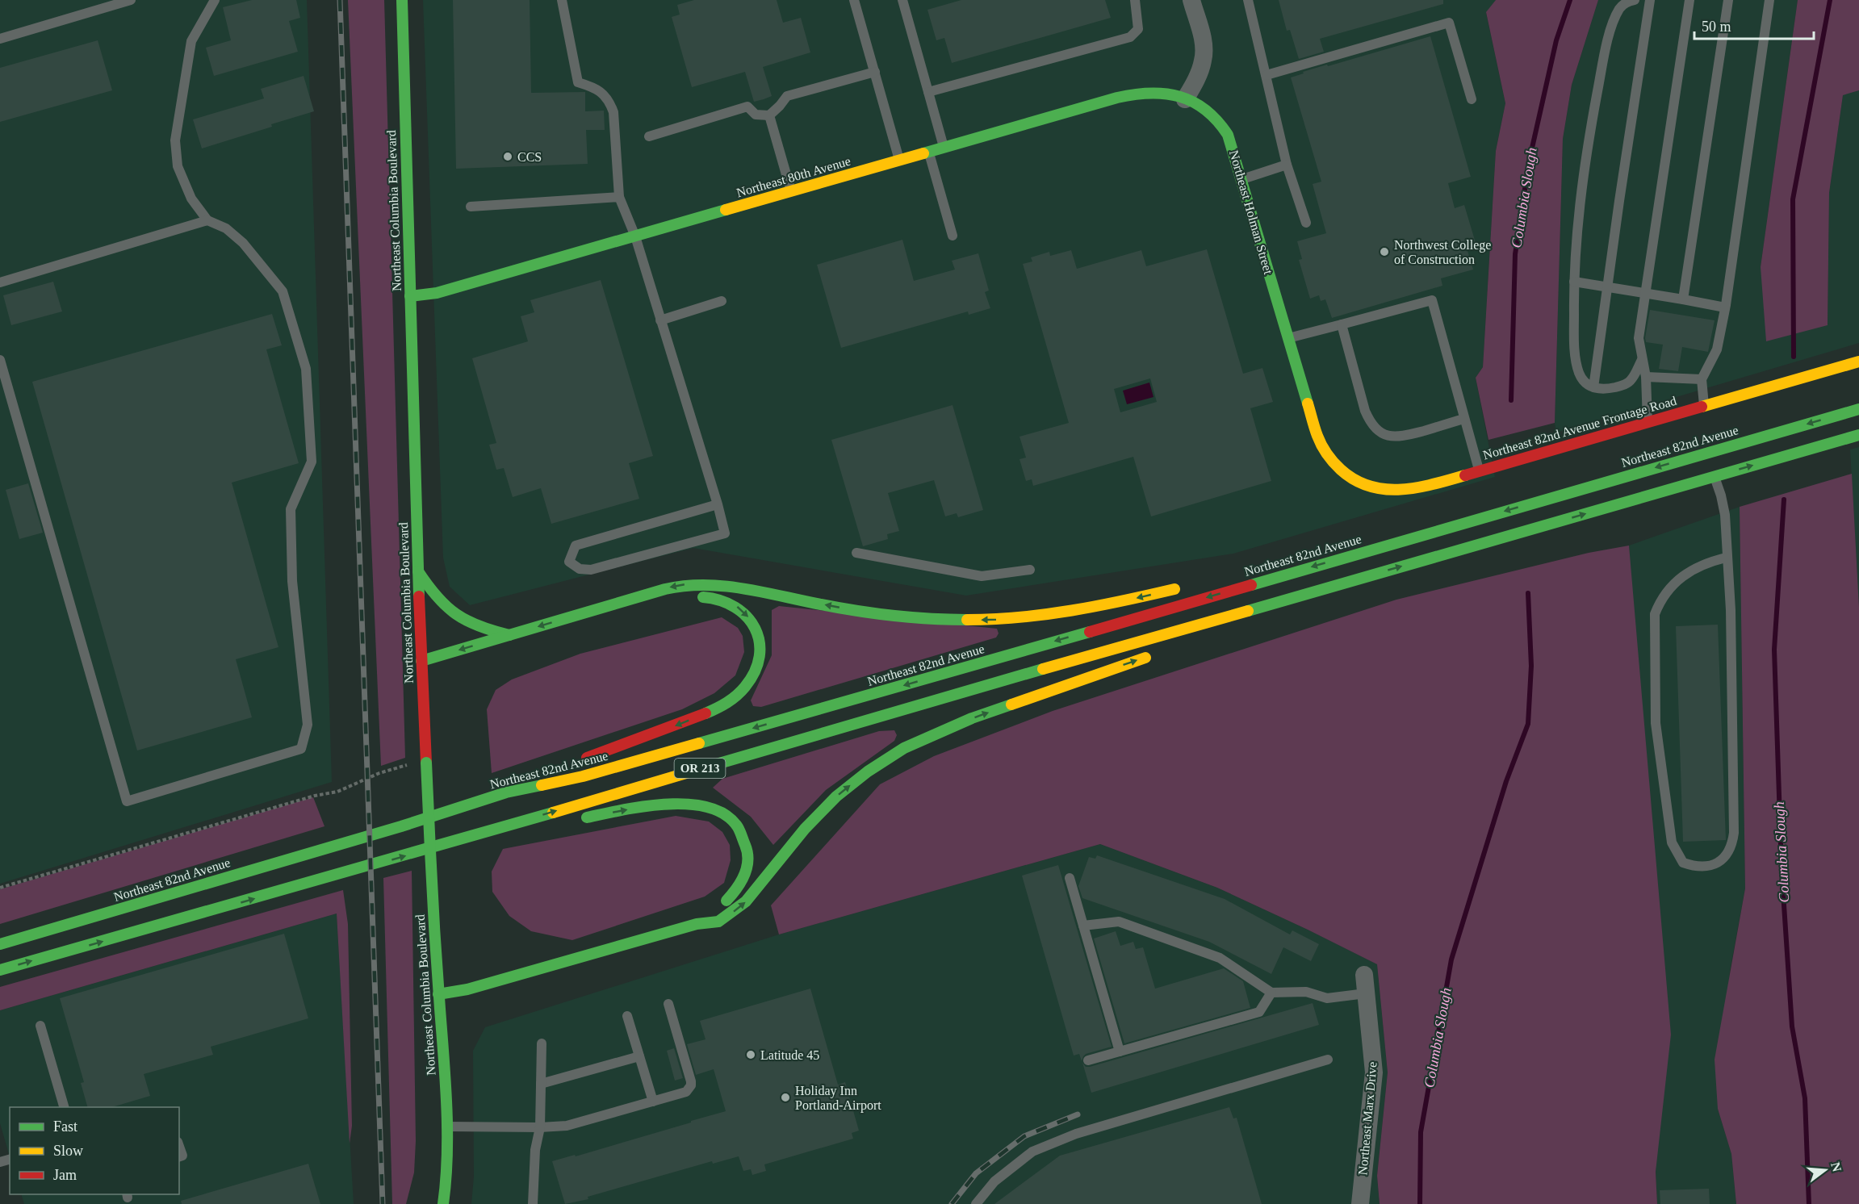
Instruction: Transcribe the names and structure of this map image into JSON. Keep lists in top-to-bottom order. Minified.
{"streets":{"main road":["Northeast 80th Avenue","Northeast Columbia Boulevard","Northeast Holman Street","Northeast 82nd Avenue Frontage Road","Northeast 82nd Avenue","OR 213"],"street":["Northeast Marx Drive"]},"crossings":[["Northeast 80th Avenue","Northeast Columbia Boulevard"],["Northeast 80th Avenue","Northeast Holman Street"],["Northeast Holman Street","Northeast 82nd Avenue Frontage Road"]],"water":["Columbia Slough"],"places":["CCS","Northwest College of Construction","Latitude 45","Holiday Inn Portland-Airport"],"legend":["Fast","Slow","Jam"],"scale_bar":"50 m","north":"right"}
